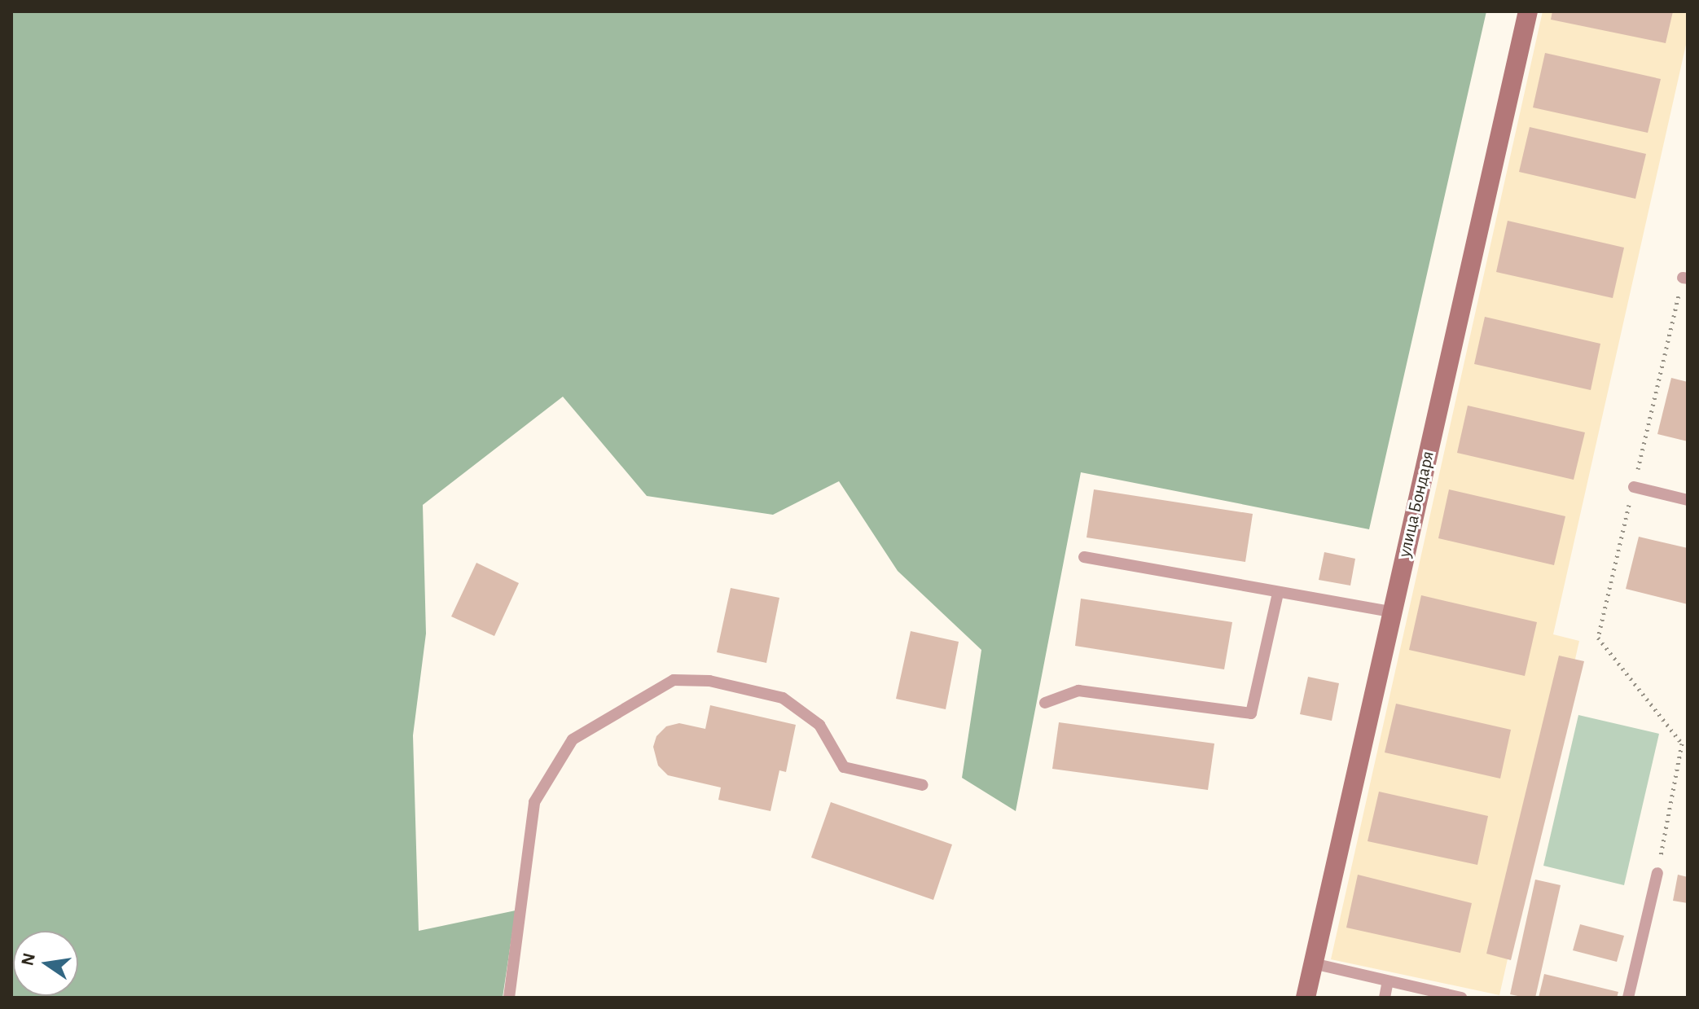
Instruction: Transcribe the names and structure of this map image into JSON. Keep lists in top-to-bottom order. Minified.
{"streets":{"main road":["улица Бондаря"]},"north":"left"}
